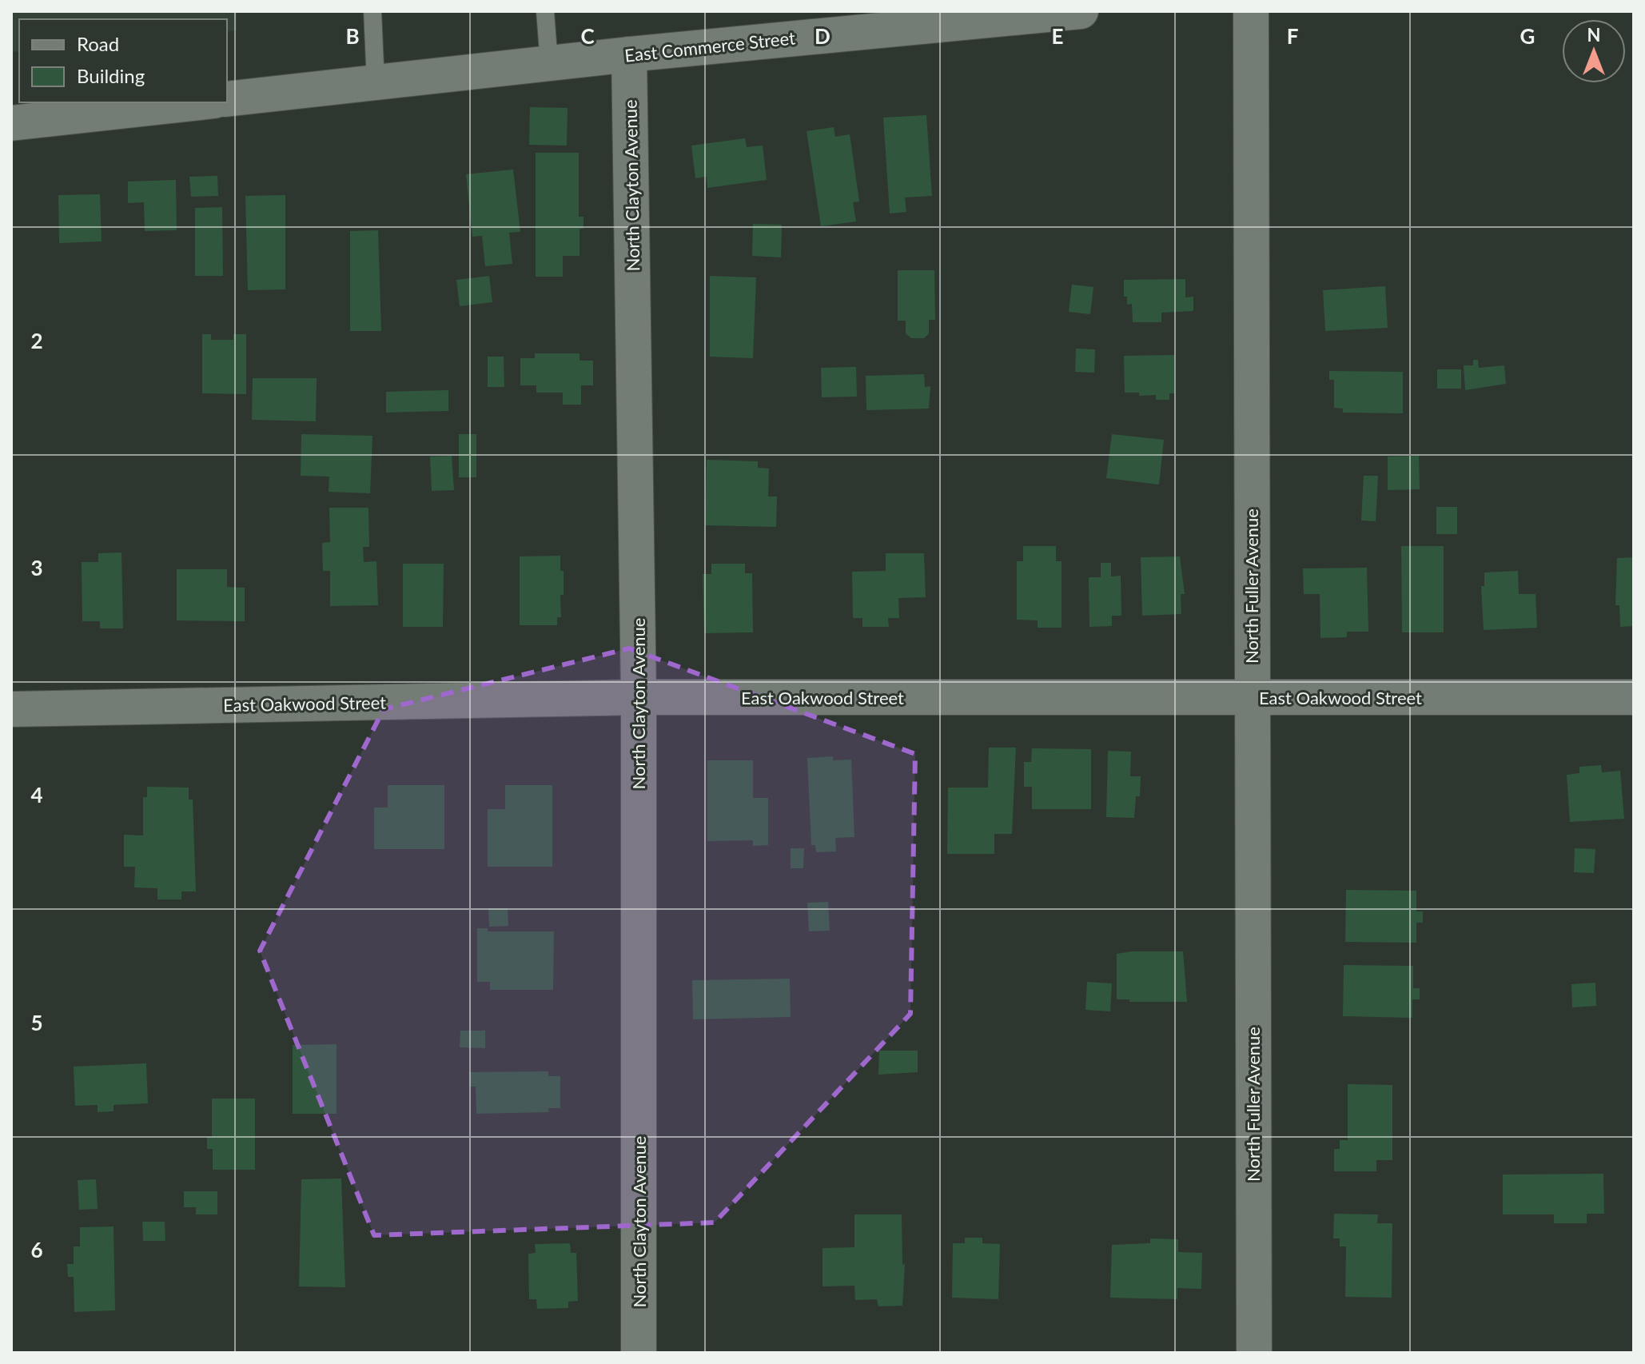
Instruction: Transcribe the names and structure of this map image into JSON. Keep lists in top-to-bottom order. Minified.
{"streets":{"street":["East Commerce Street","North Clayton Avenue","North Fuller Avenue","East Oakwood Street"]},"crossings":[["East Commerce Street","North Clayton Avenue"],["North Clayton Avenue","East Oakwood Street"],["North Fuller Avenue","East Oakwood Street"]],"legend":["Road","Building"],"north":"top","grid":{"columns":["B","C","D","E","F","G"],"rows":["2","3","4","5","6"]}}
